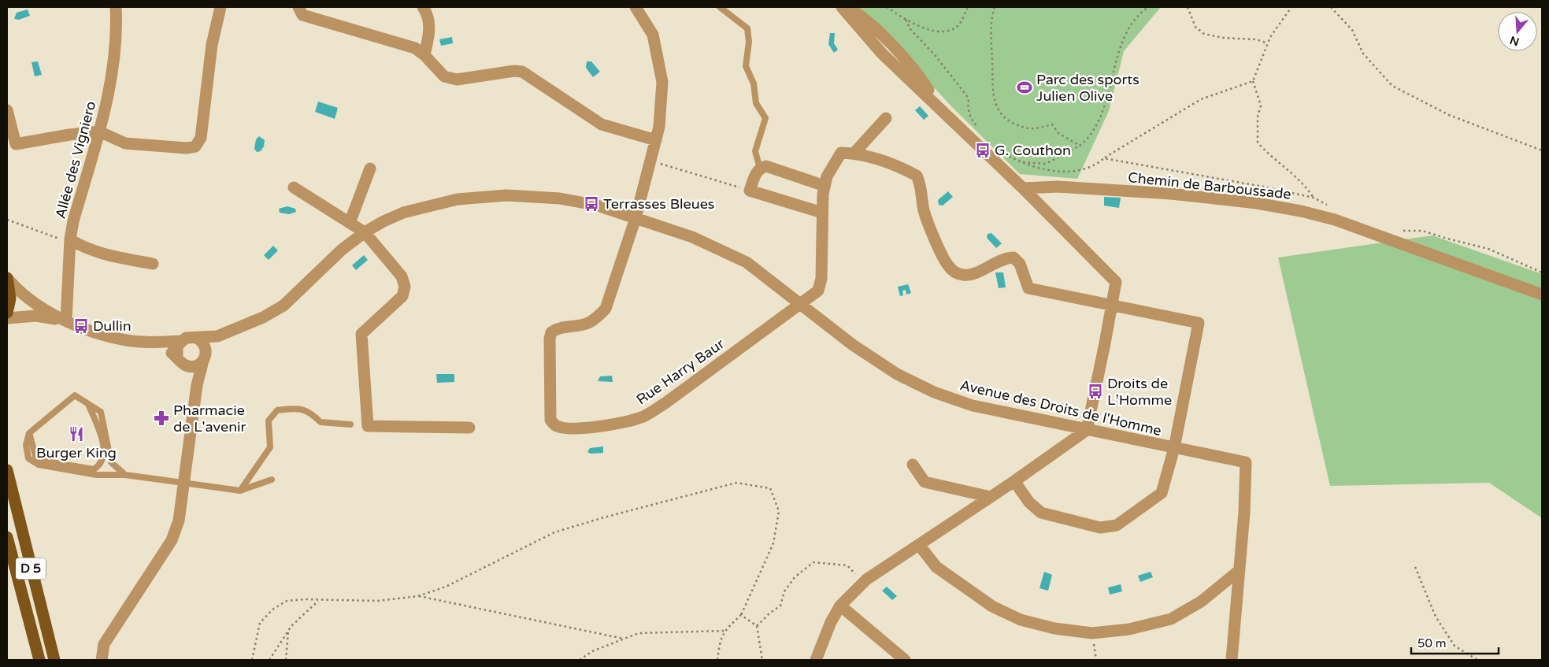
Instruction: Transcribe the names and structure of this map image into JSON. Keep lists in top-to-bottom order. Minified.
{"streets":{"main road":["D 5"],"street":["Allée des Vigniero","Chemin de Barboussade","Rue Harry Baur","Avenue des Droits de l'Homme"]},"crossings":[["Rue Harry Baur","Avenue des Droits de l'Homme"]],"places":{"sports":["Parc des sports Julien Olive"],"bus stop":["G. Couthon","Terrasses Bleues","Dullin","Droits de L’Homme"],"pharmacy":["Pharmacie de L'avenir"],"restaurant":["Burger King"]},"scale_bar":"50 m","north":"bottom"}
